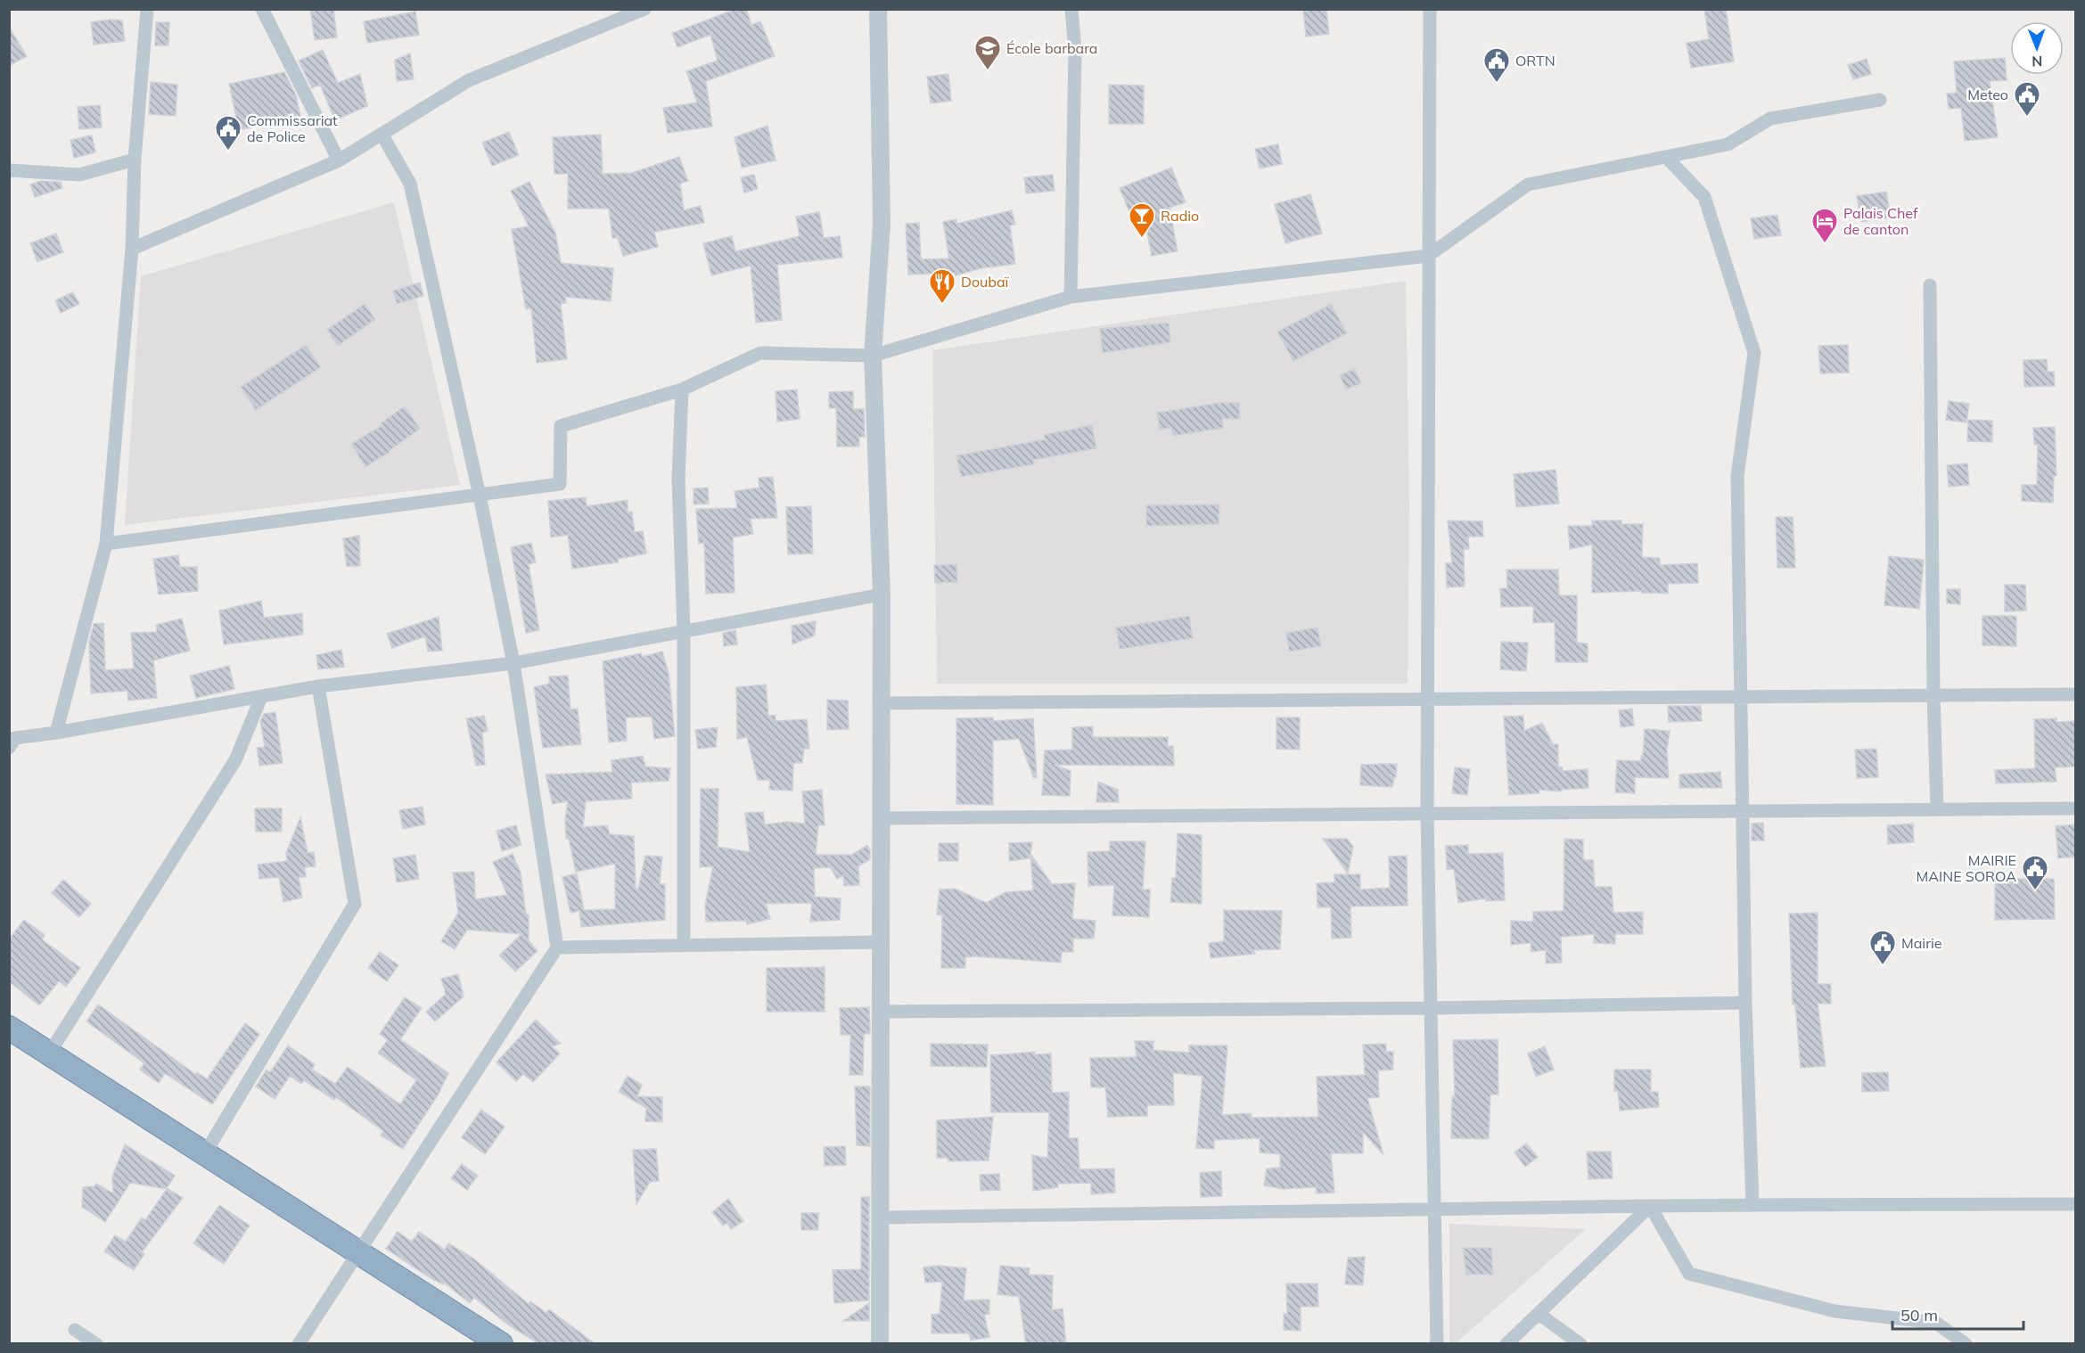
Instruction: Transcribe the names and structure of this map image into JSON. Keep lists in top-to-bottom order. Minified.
{"places":{"school or university":["École barbara"],"public building":["ORTN","Meteo","Commissariat de Police","MAIRIE MAINE SOROA","Mairie"],"bar":["Radio"],"hotel":["Palais Chef de canton"],"restaurant":["Doubaï"]},"scale_bar":"50 m","north":"bottom"}
